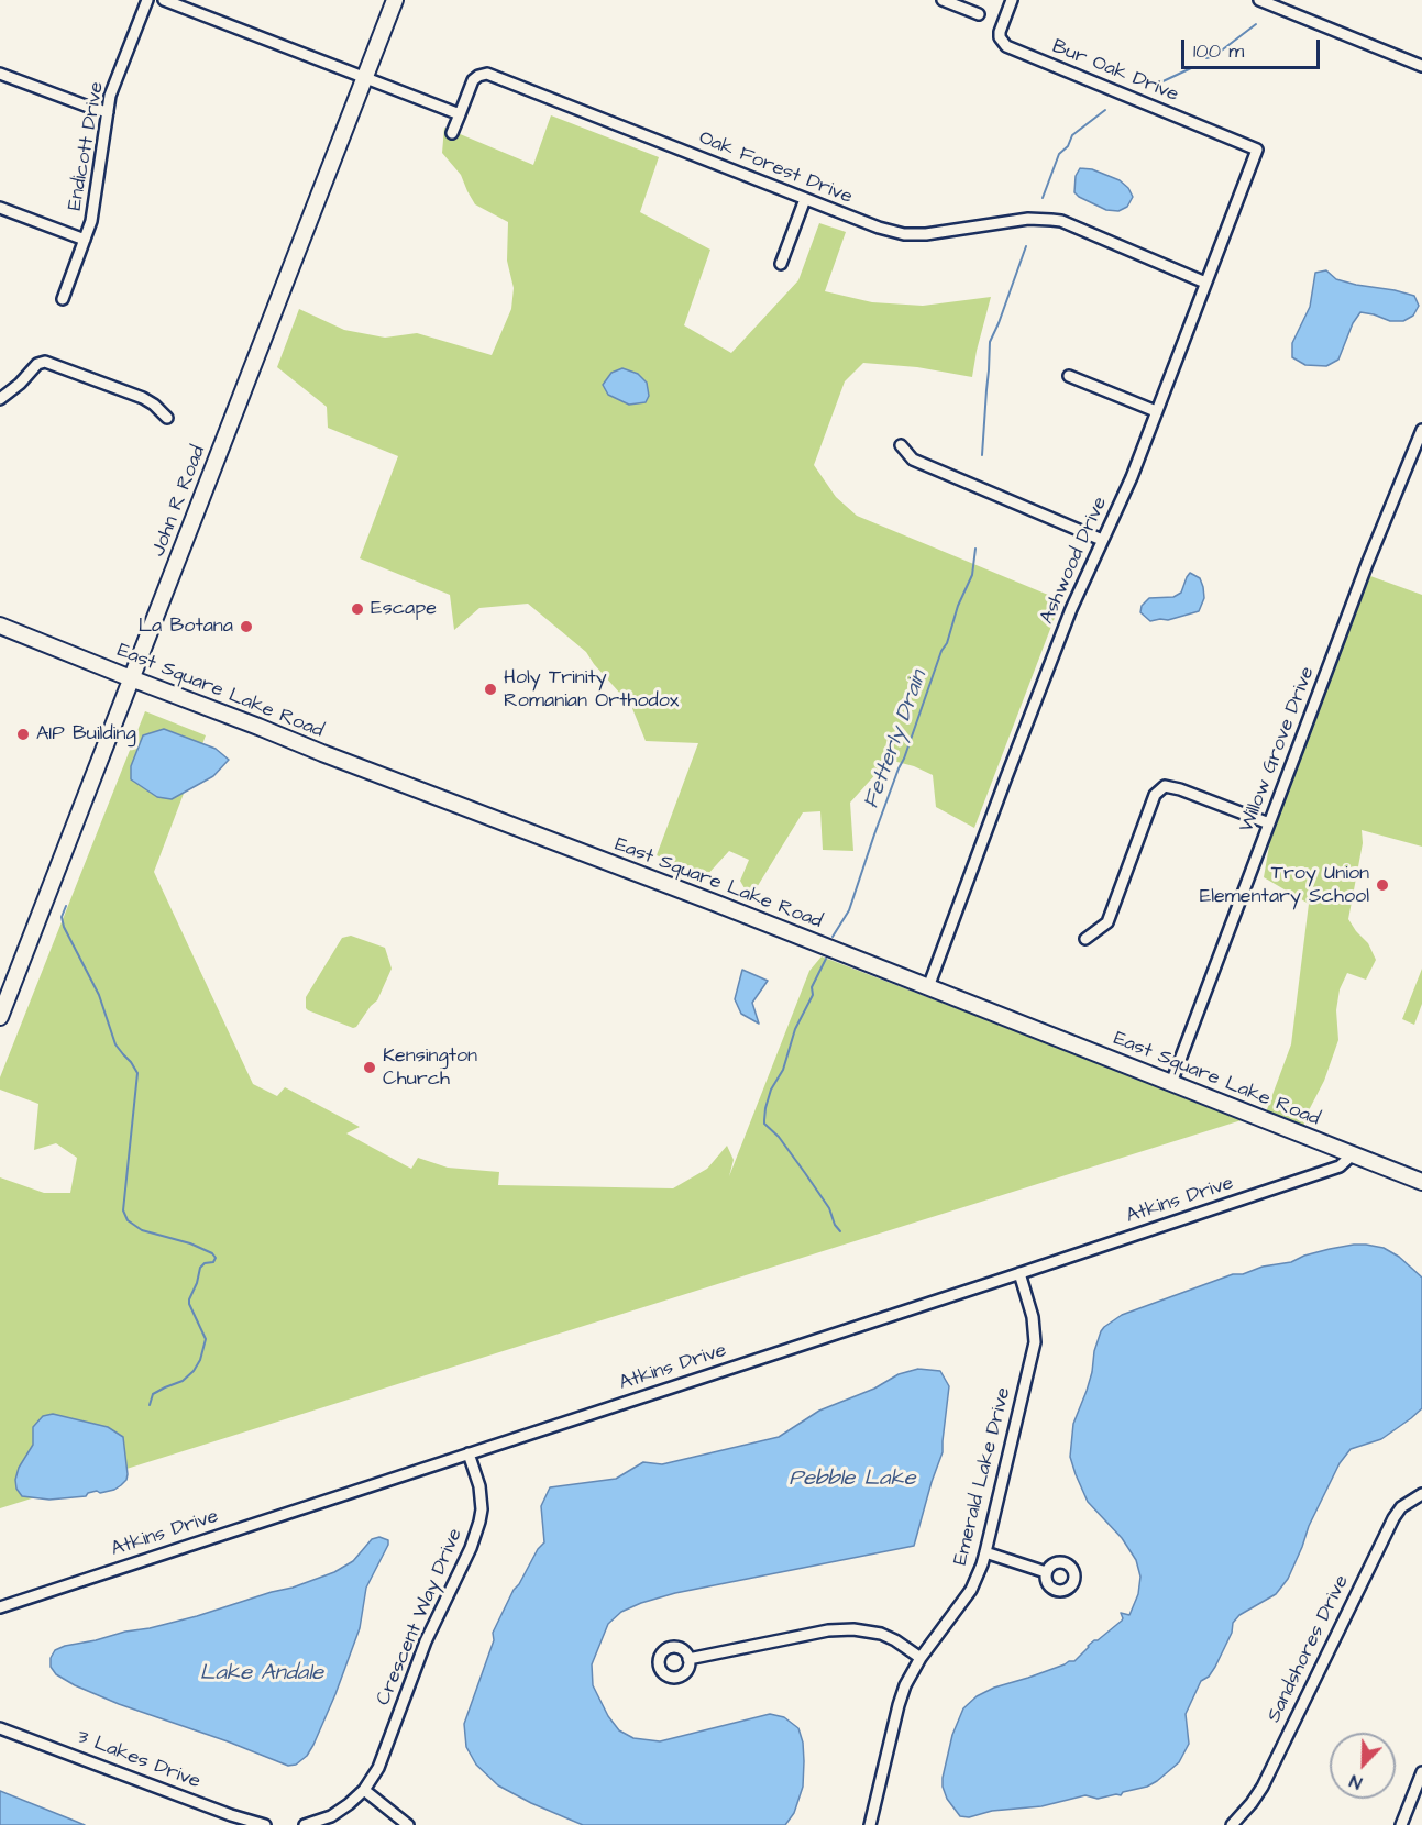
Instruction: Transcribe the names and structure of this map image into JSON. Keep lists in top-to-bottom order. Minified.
{"streets":{"main road":["John R Road","East Square Lake Road"],"street":["Bur Oak Drive","Endicott Drive","Oak Forest Drive","Ashwood Drive","Willow Grove Drive","Atkins Drive","Emerald Lake Drive","Crescent Way Drive","Sandshores Drive","3 Lakes Drive"]},"crossings":[["Bur Oak Drive","Ashwood Drive"],["Oak Forest Drive","Ashwood Drive"],["John R Road","East Square Lake Road"],["Ashwood Drive","East Square Lake Road"],["East Square Lake Road","Willow Grove Drive"],["East Square Lake Road","Atkins Drive"],["Atkins Drive","Emerald Lake Drive"],["Atkins Drive","Crescent Way Drive"]],"water":["Fetterly Drain","Pebble Lake","Lake Andale"],"places":["Escape","La Botana","Holy Trinity Romanian Orthodox","AIP Building","Troy Union Elementary School","Kensington Church"],"scale_bar":"100 m","north":"bottom left"}
